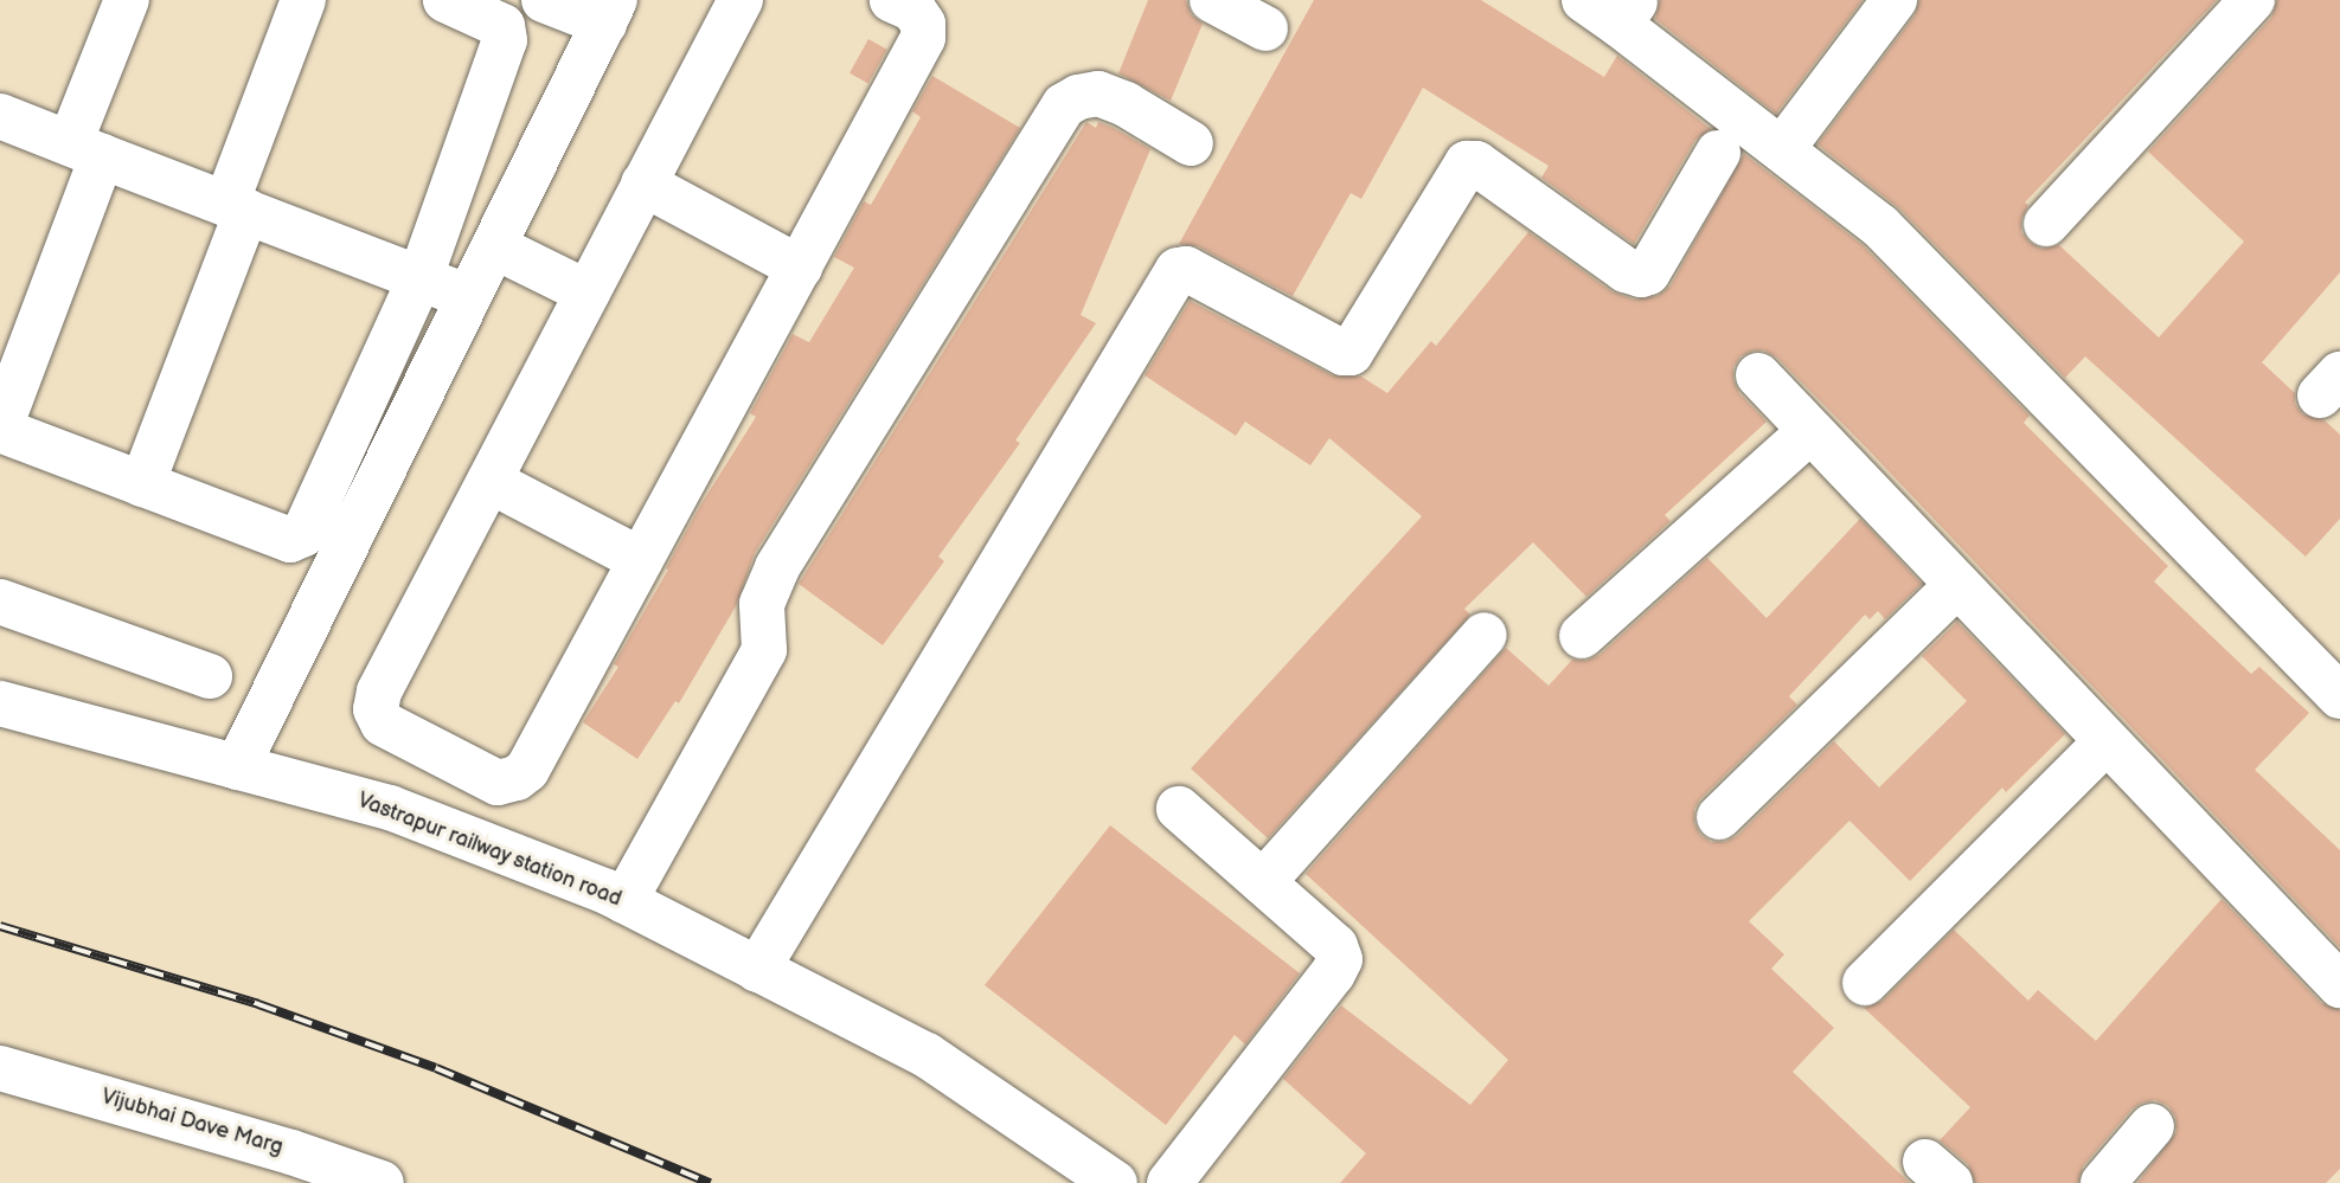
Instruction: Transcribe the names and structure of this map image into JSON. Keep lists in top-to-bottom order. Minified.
{"streets":{"street":["Vastrapur railway station road","Vijubhai Dave Marg"]}}
